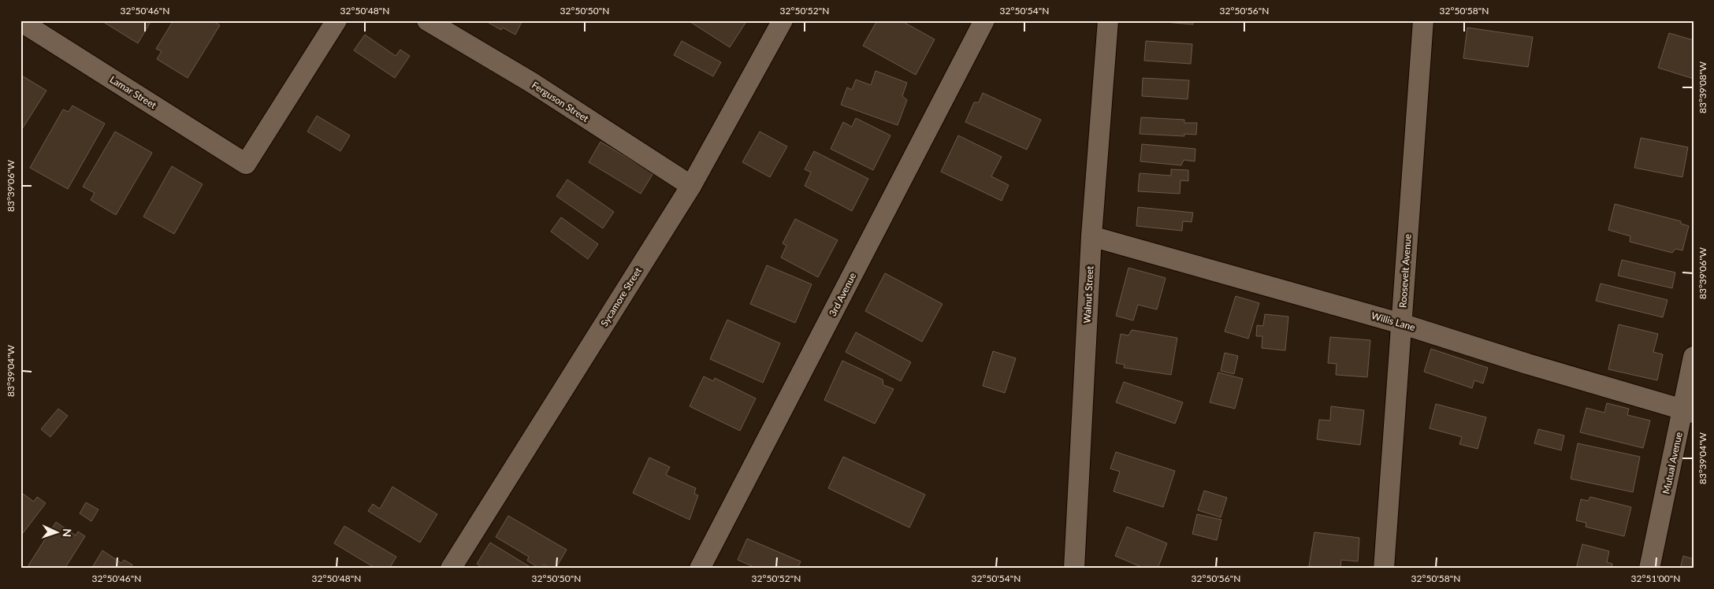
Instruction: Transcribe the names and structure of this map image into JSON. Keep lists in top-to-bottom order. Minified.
{"streets":{"street":["Lamar Street","Ferguson Street","Roosevelt Avenue","3rd Avenue","Walnut Street","Sycamore Street","Willis Lane","Mutual Avenue"]},"crossings":[["Ferguson Street","Sycamore Street"],["Roosevelt Avenue","Willis Lane"],["Walnut Street","Willis Lane"],["Willis Lane","Mutual Avenue"]],"north":"right","coordinates":["32°50'46\"N","32°50'48\"N","32°50'50\"N","32°50'52\"N","32°50'54\"N","32°50'56\"N","32°50'58\"N","83°39'08\"W","83°39'06\"W","83°39'04\"W","32°51'00\"N"]}
